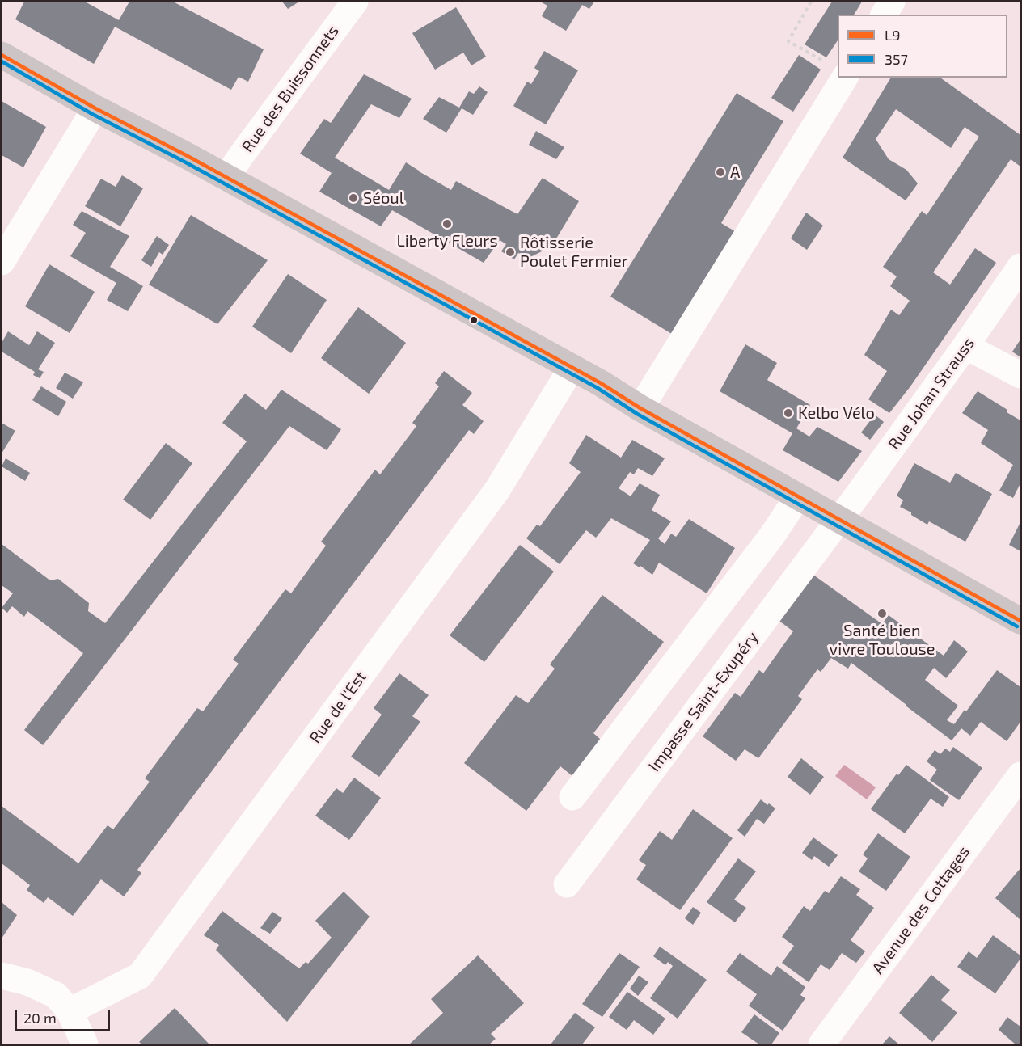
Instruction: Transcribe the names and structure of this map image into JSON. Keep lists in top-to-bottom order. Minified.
{"streets":{"street":["Rue des Buissonnets","Rue Johan Strauss","Impasse Saint-Exupéry","Rue de l'Est","Avenue des Cottages"]},"crossings":[["Rue Johan Strauss","Impasse Saint-Exupéry"]],"places":["A","Séoul","Liberty Fleurs","Rôtisserie Poulet Fermier","Kelbo Vélo","Santé bien vivre Toulouse"],"lines":["transit line L9","transit line 357"],"legend":["L9","357"],"scale_bar":"20 m"}
